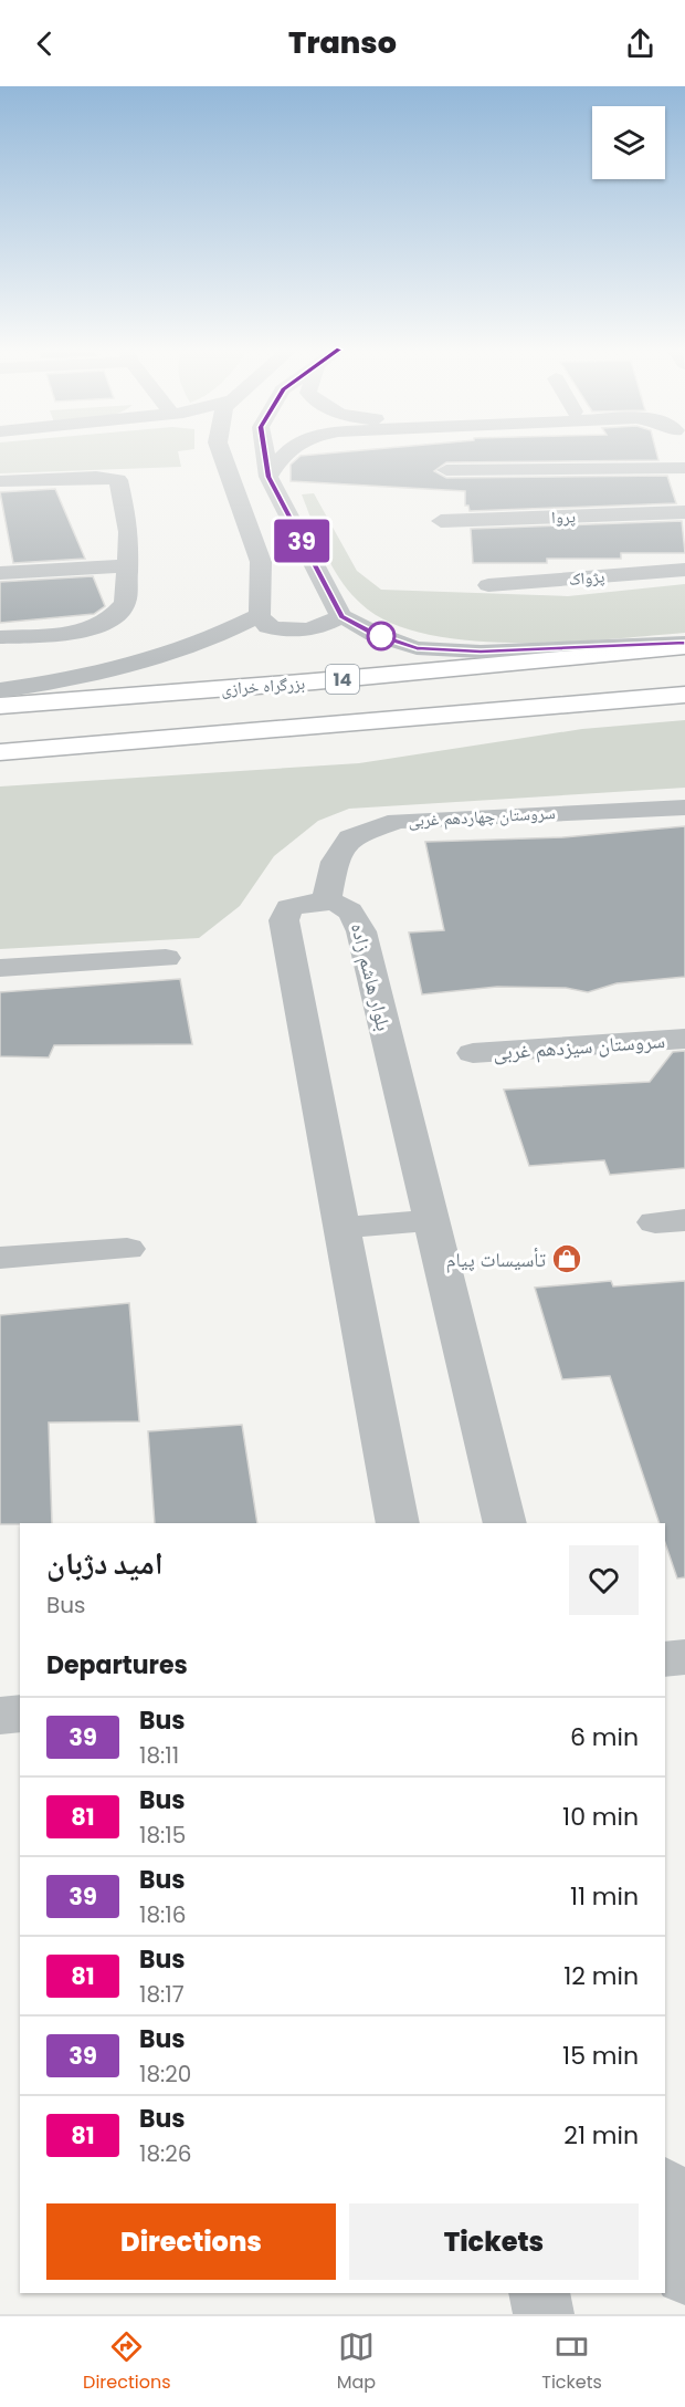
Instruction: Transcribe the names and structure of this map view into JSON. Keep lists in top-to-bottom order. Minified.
{"streets":{"highway":["14","بزرگراه خرازی"],"street":["پروا","پژواک","سروستان چهاردهم غربی","بلوار هاشم زاده","سروستان سیزدهم غربی"]},"crossings":[["سروستان چهاردهم غربی","بلوار هاشم زاده"]],"places":{"shop":["تأسیسات پیام"]},"lines":["bus line 39"],"page":{"header":"Transo","on_map":"39","heading":[["امید دژبان","Bus"],"Departures"],"list":[{"mark":"39","name":"Bus","note":"18:11","value":"6 min"},{"mark":"81","name":"Bus","note":"18:15","value":"10 min"},{"mark":"39","name":"Bus","note":"18:16","value":"11 min"},{"mark":"81","name":"Bus","note":"18:17","value":"12 min"},{"mark":"39","name":"Bus","note":"18:20","value":"15 min"},{"mark":"81","name":"Bus","note":"18:26","value":"21 min"}],"buttons":["Directions","Tickets"],"tabs":["Directions","Map","Tickets"]}}
